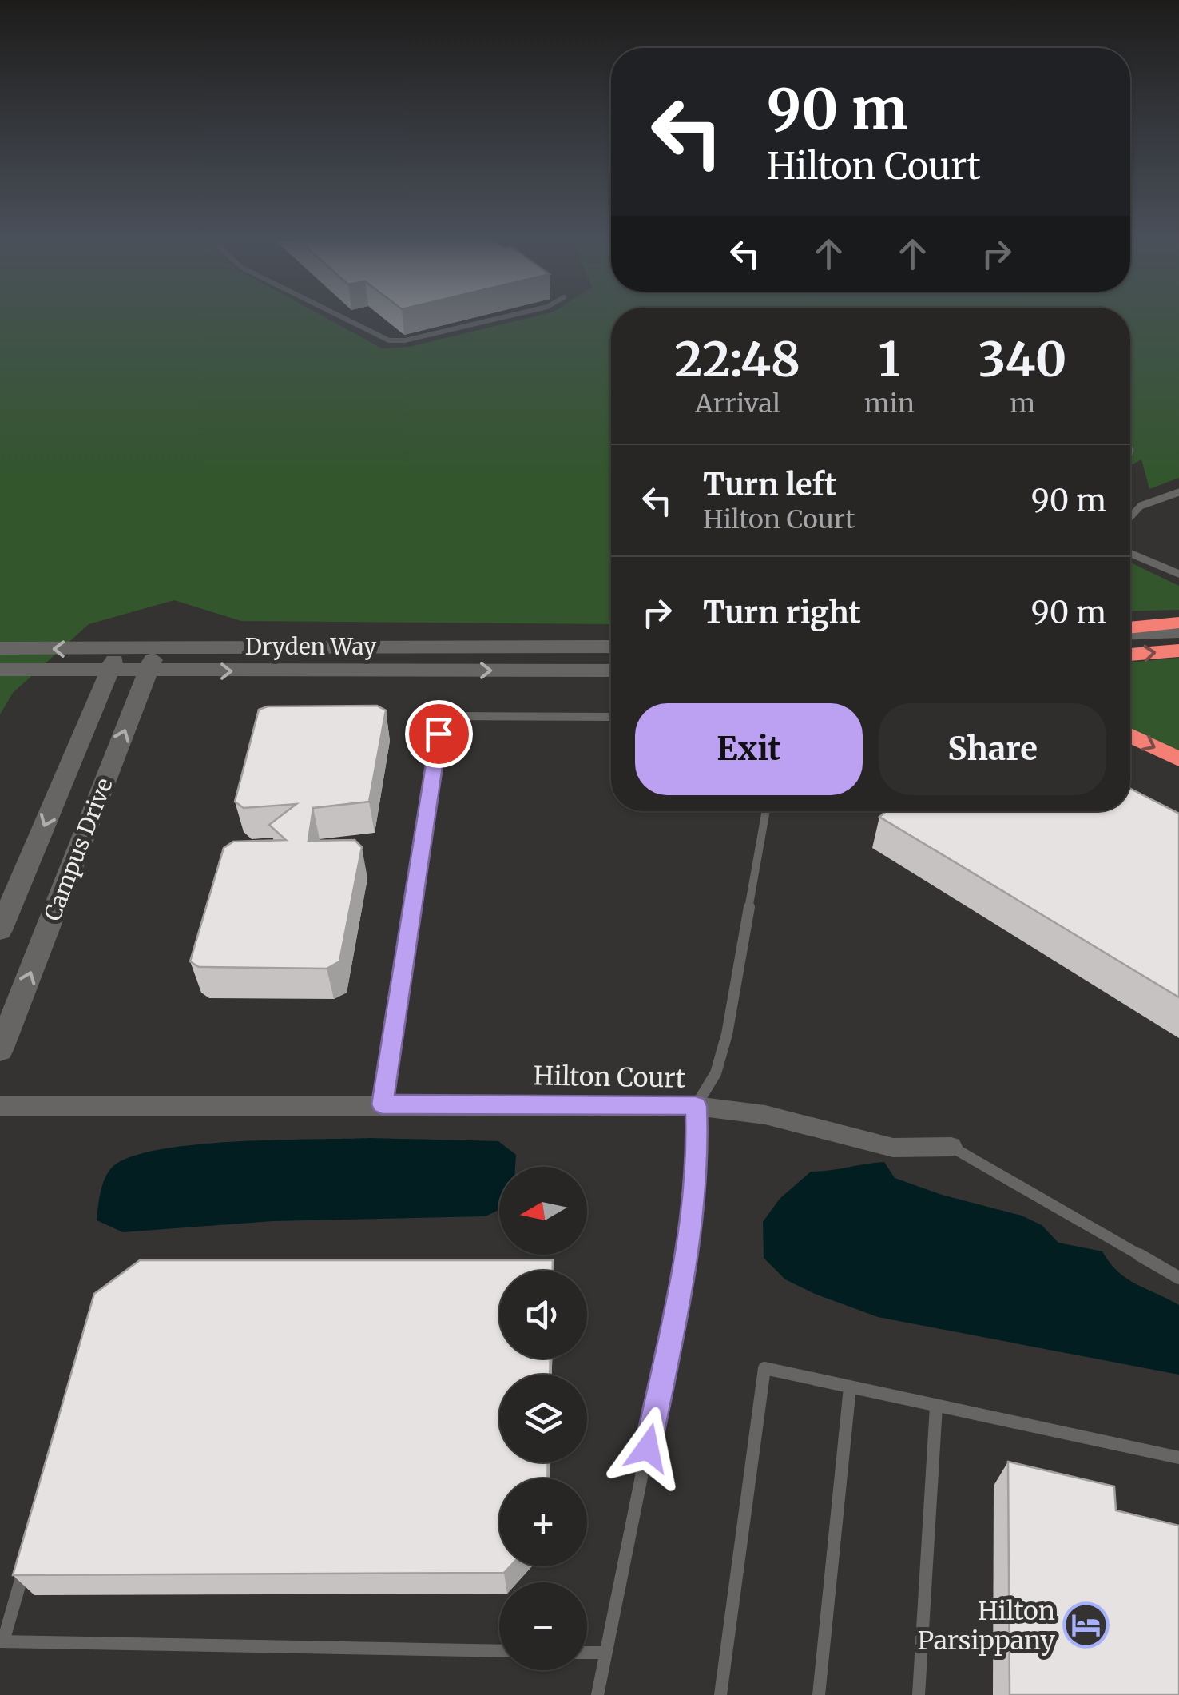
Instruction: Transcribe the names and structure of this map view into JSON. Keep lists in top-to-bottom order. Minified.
{"streets":{"street":["Dryden Way","Campus Drive","Hilton Court"]},"crossings":[["Dryden Way","Campus Drive"]],"places":{"hotel":["Hilton Parsippany"]},"north":"left","page":{"turn":["90 m","Hilton Court"],"eta":["22:48","Arrival","1","min","340","m"],"list":[{"name":"Turn left","note":"Hilton Court","value":"90 m"},{"name":"Turn right","value":"90 m"}],"buttons":["Exit","Share"],"map_buttons":["+","−"]}}
